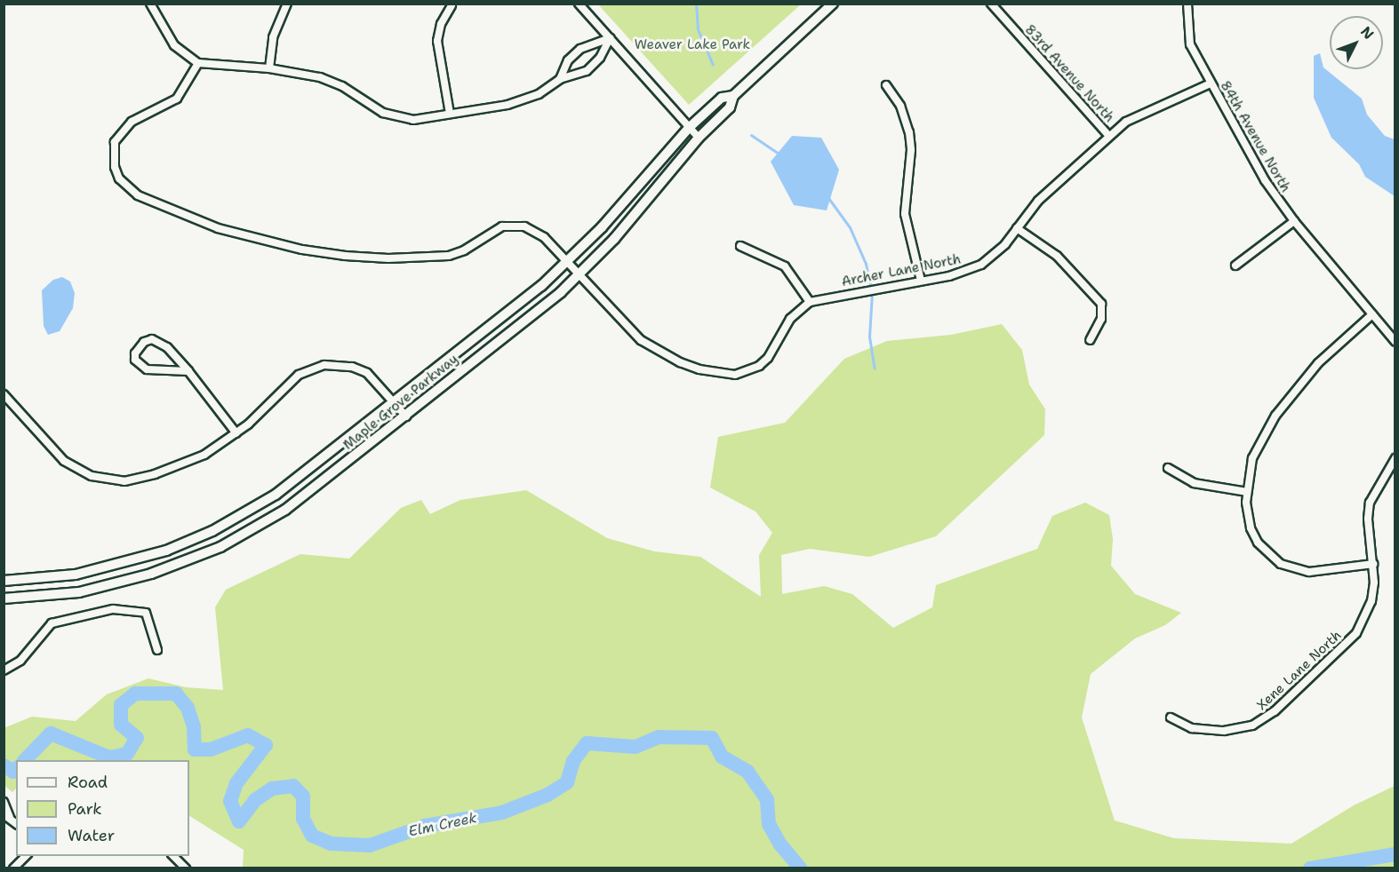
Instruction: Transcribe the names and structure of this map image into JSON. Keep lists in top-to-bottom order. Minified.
{"streets":{"main road":["Maple Grove Parkway"],"street":["83rd Avenue North","84th Avenue North","Archer Lane North","Xene Lane North"]},"crossings":[["83rd Avenue North","Archer Lane North"],["84th Avenue North","Archer Lane North"]],"water":["Elm Creek"],"parks":["Weaver Lake Park"],"legend":["Road","Park","Water"],"north":"top right"}
